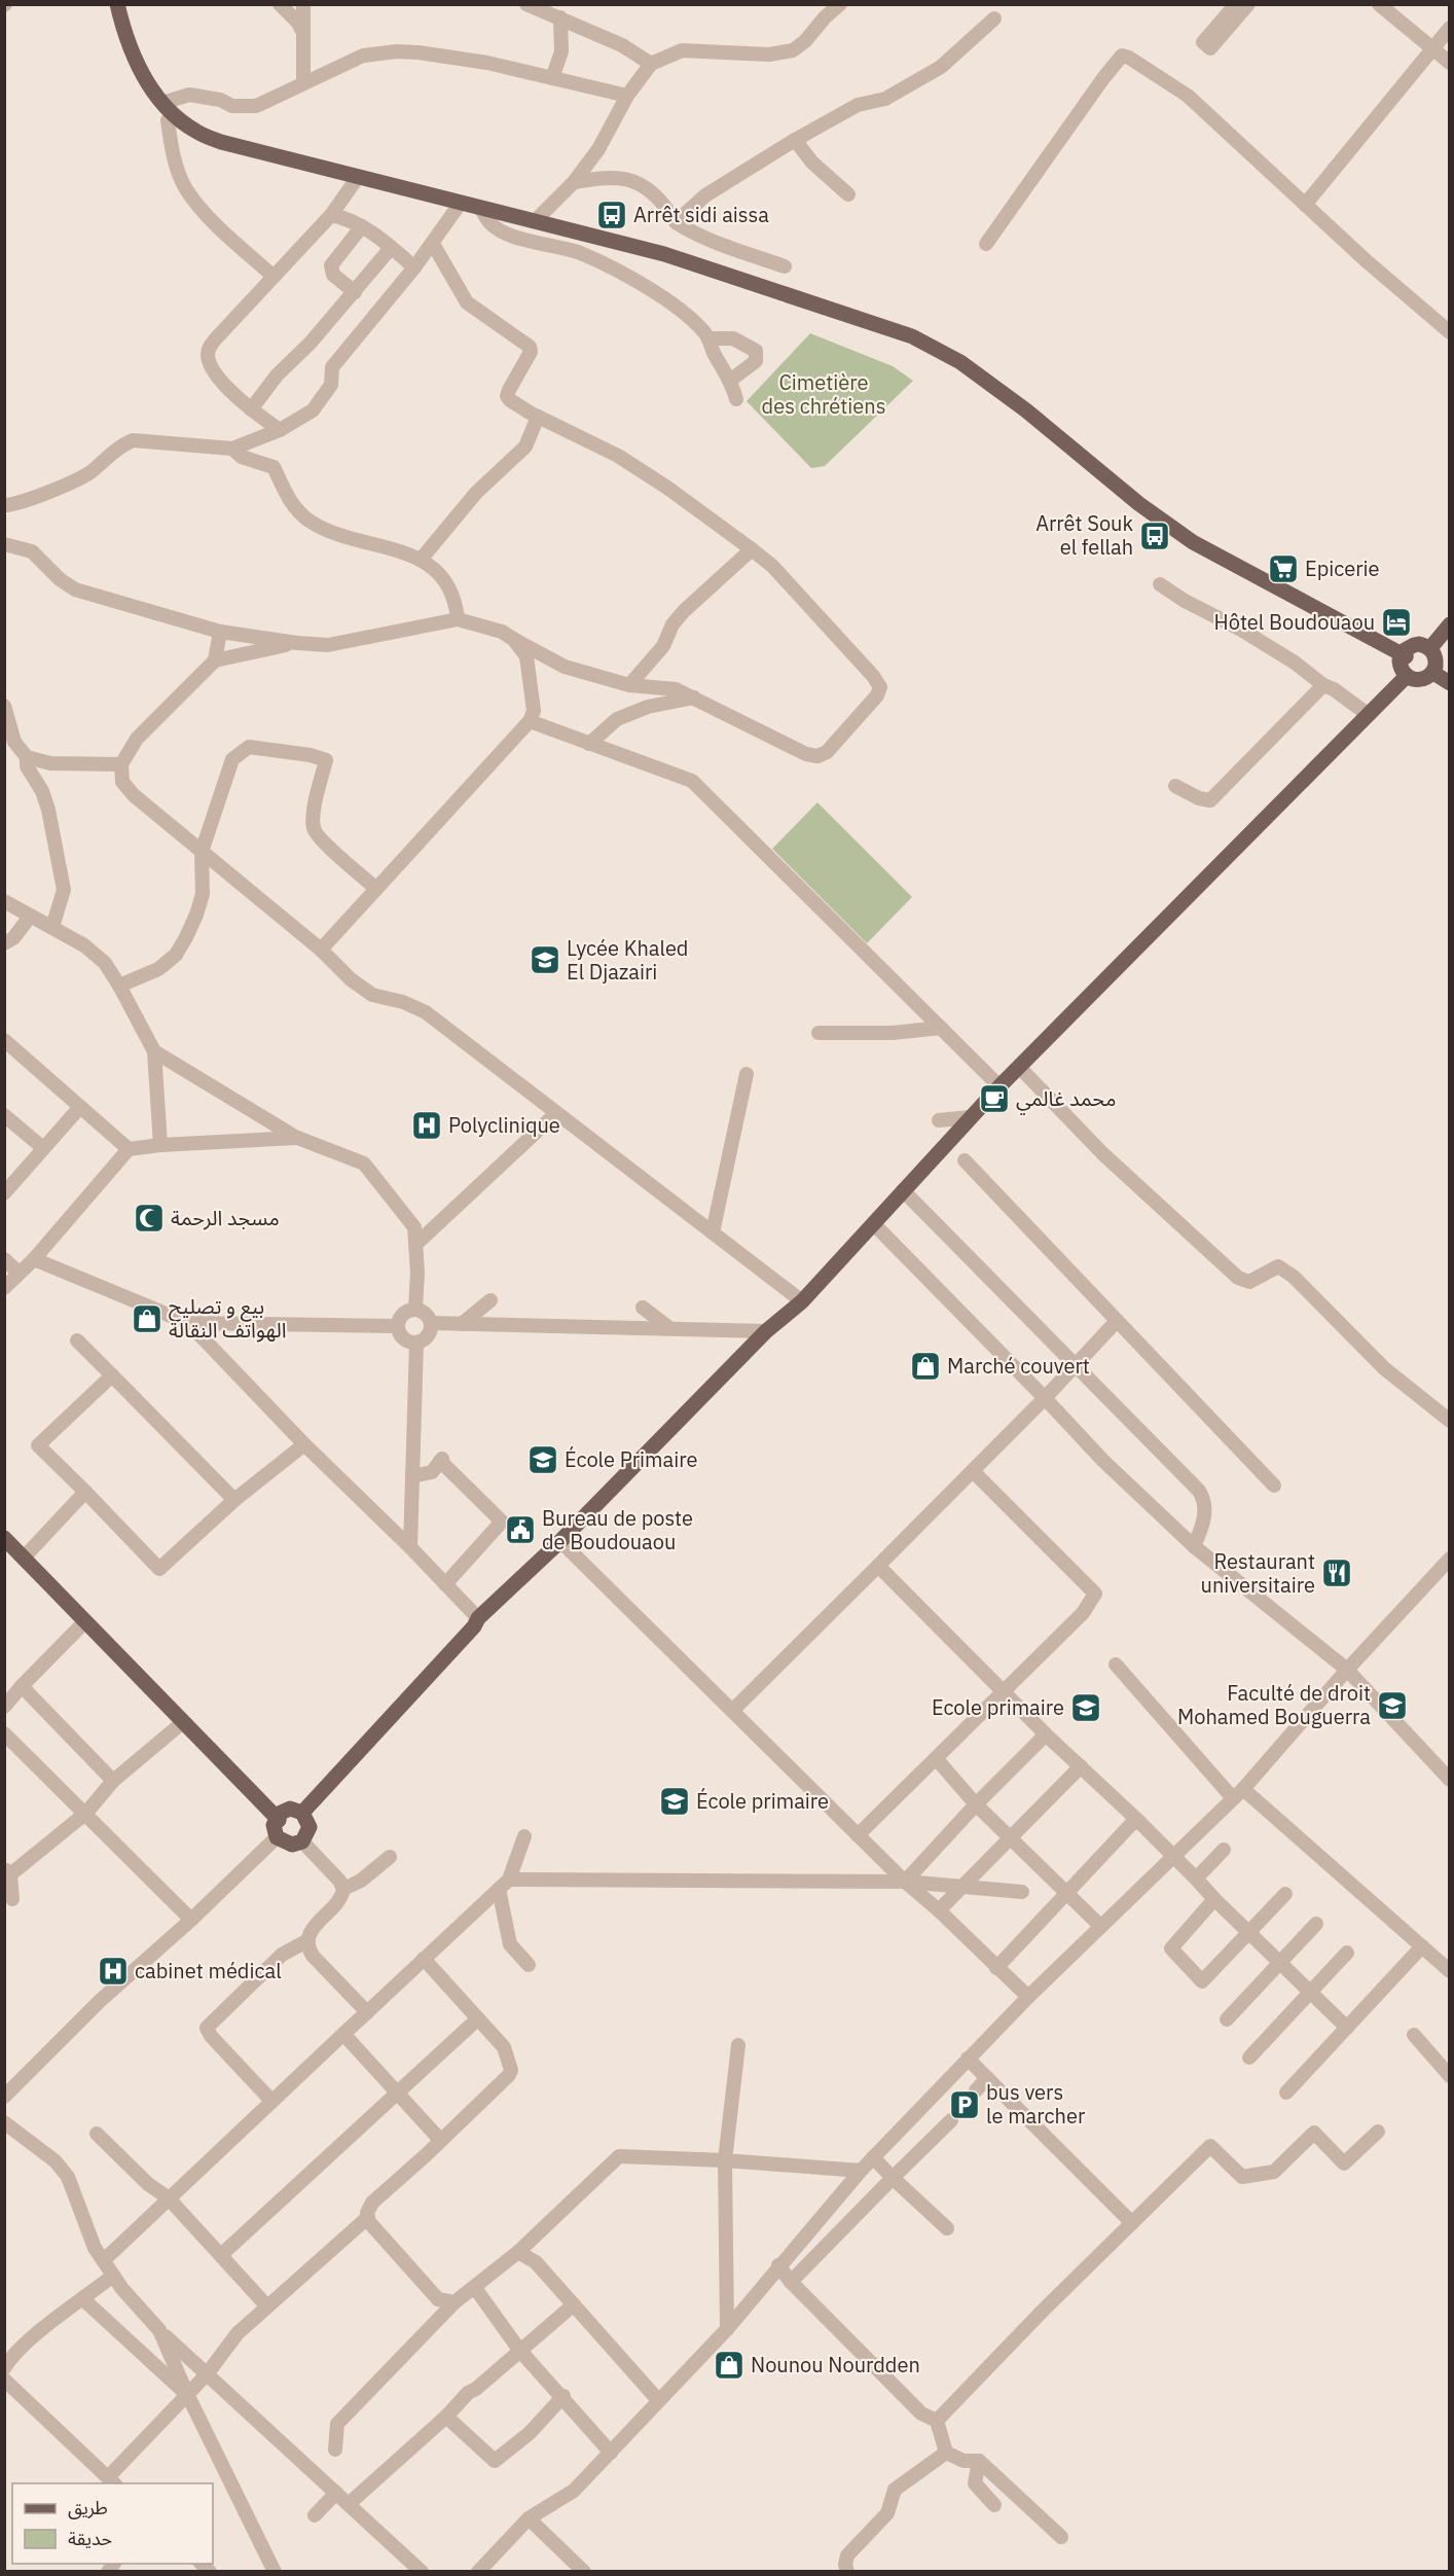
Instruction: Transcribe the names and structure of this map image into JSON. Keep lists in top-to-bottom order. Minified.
{"parks":["Cimetière des chrétiens"],"places":{"bus stop":["Arrêt sidi aissa","Arrêt Souk el fellah"],"supermarket":["Epicerie"],"hotel":["Hôtel Boudouaou"],"school or university":["Lycée Khaled El Djazairi","École Primaire","Faculté de droit Mohamed Bouguerra","Ecole primaire","École primaire"],"cafe":["محمد غالمي"],"hospital":["Polyclinique","cabinet médical"],"mosque":["مسجد الرحمة"],"shop":["بيع و تصليح الهواتف النقالة","Marché couvert","Nounou Nourdden"],"public building":["Bureau de poste de Boudouaou"],"restaurant":["Restaurant universitaire"],"parking":["bus vers le marcher"]},"legend":["طريق","حديقة"]}
